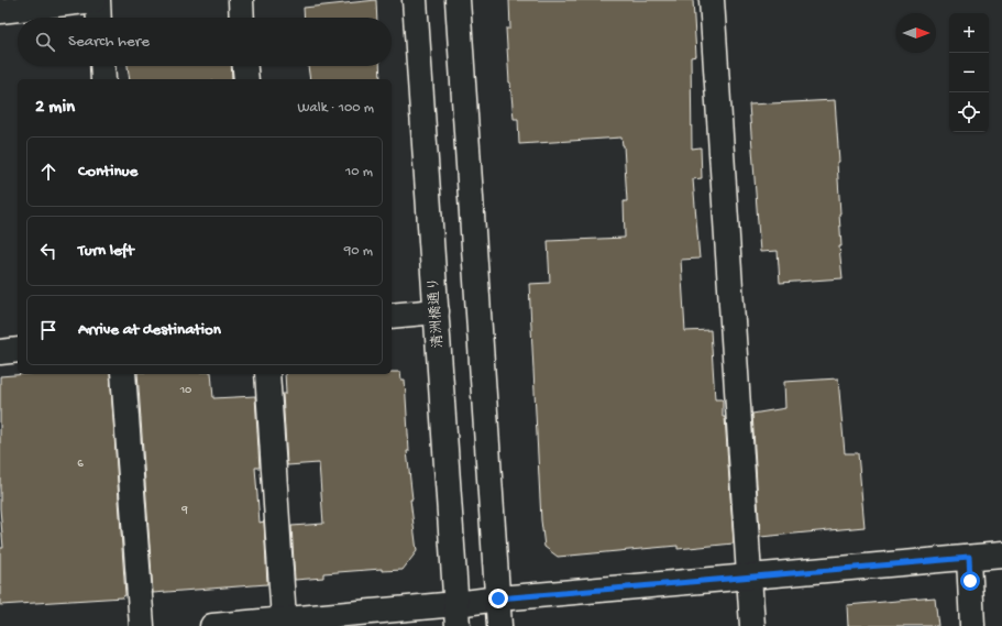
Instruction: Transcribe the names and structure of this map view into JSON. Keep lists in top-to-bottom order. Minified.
{"streets":{"street":["清洲橋通り"]},"house_numbers":["10","6","9"],"north":"right","page":{"map_buttons":["+","−"],"search":"Search here","heading":["2 min","Walk · 100 m"],"list":[["Continue","10 m"],["Turn left","90 m"],"Arrive at destination"]}}
